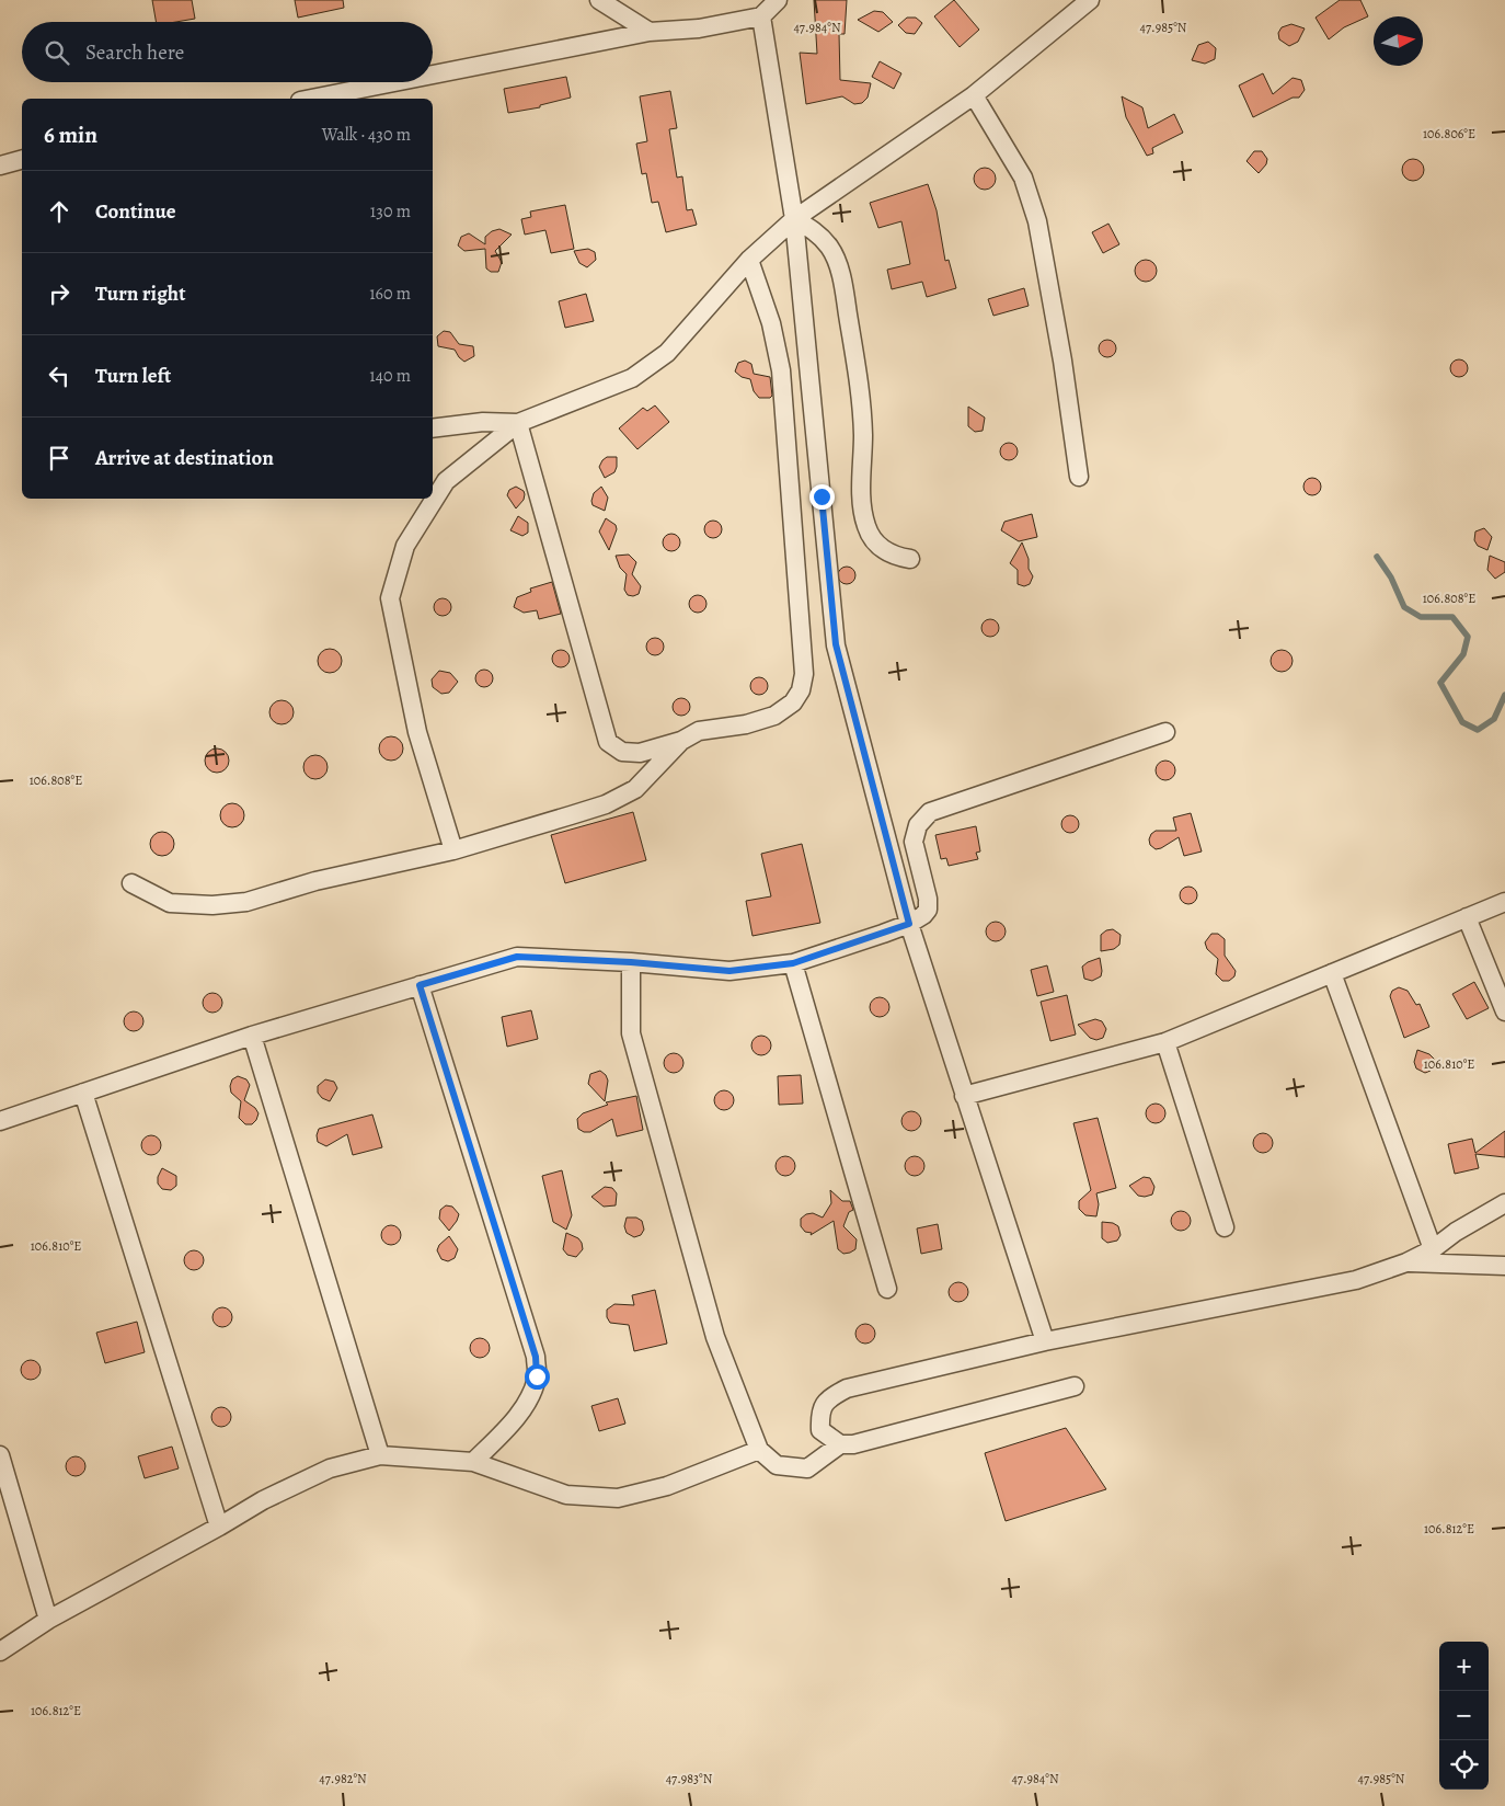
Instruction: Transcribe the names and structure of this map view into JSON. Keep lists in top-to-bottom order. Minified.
{"north":"right","page":{"search":"Search here","heading":["6 min","Walk · 430 m"],"list":[["Continue","130 m"],["Turn right","160 m"],["Turn left","140 m"],"Arrive at destination"],"map_buttons":["+","−"]},"coordinates":["47.984°N","47.985°N","106.806°E","106.808°E","106.810°E","106.812°E","47.982°N","47.983°N"]}
